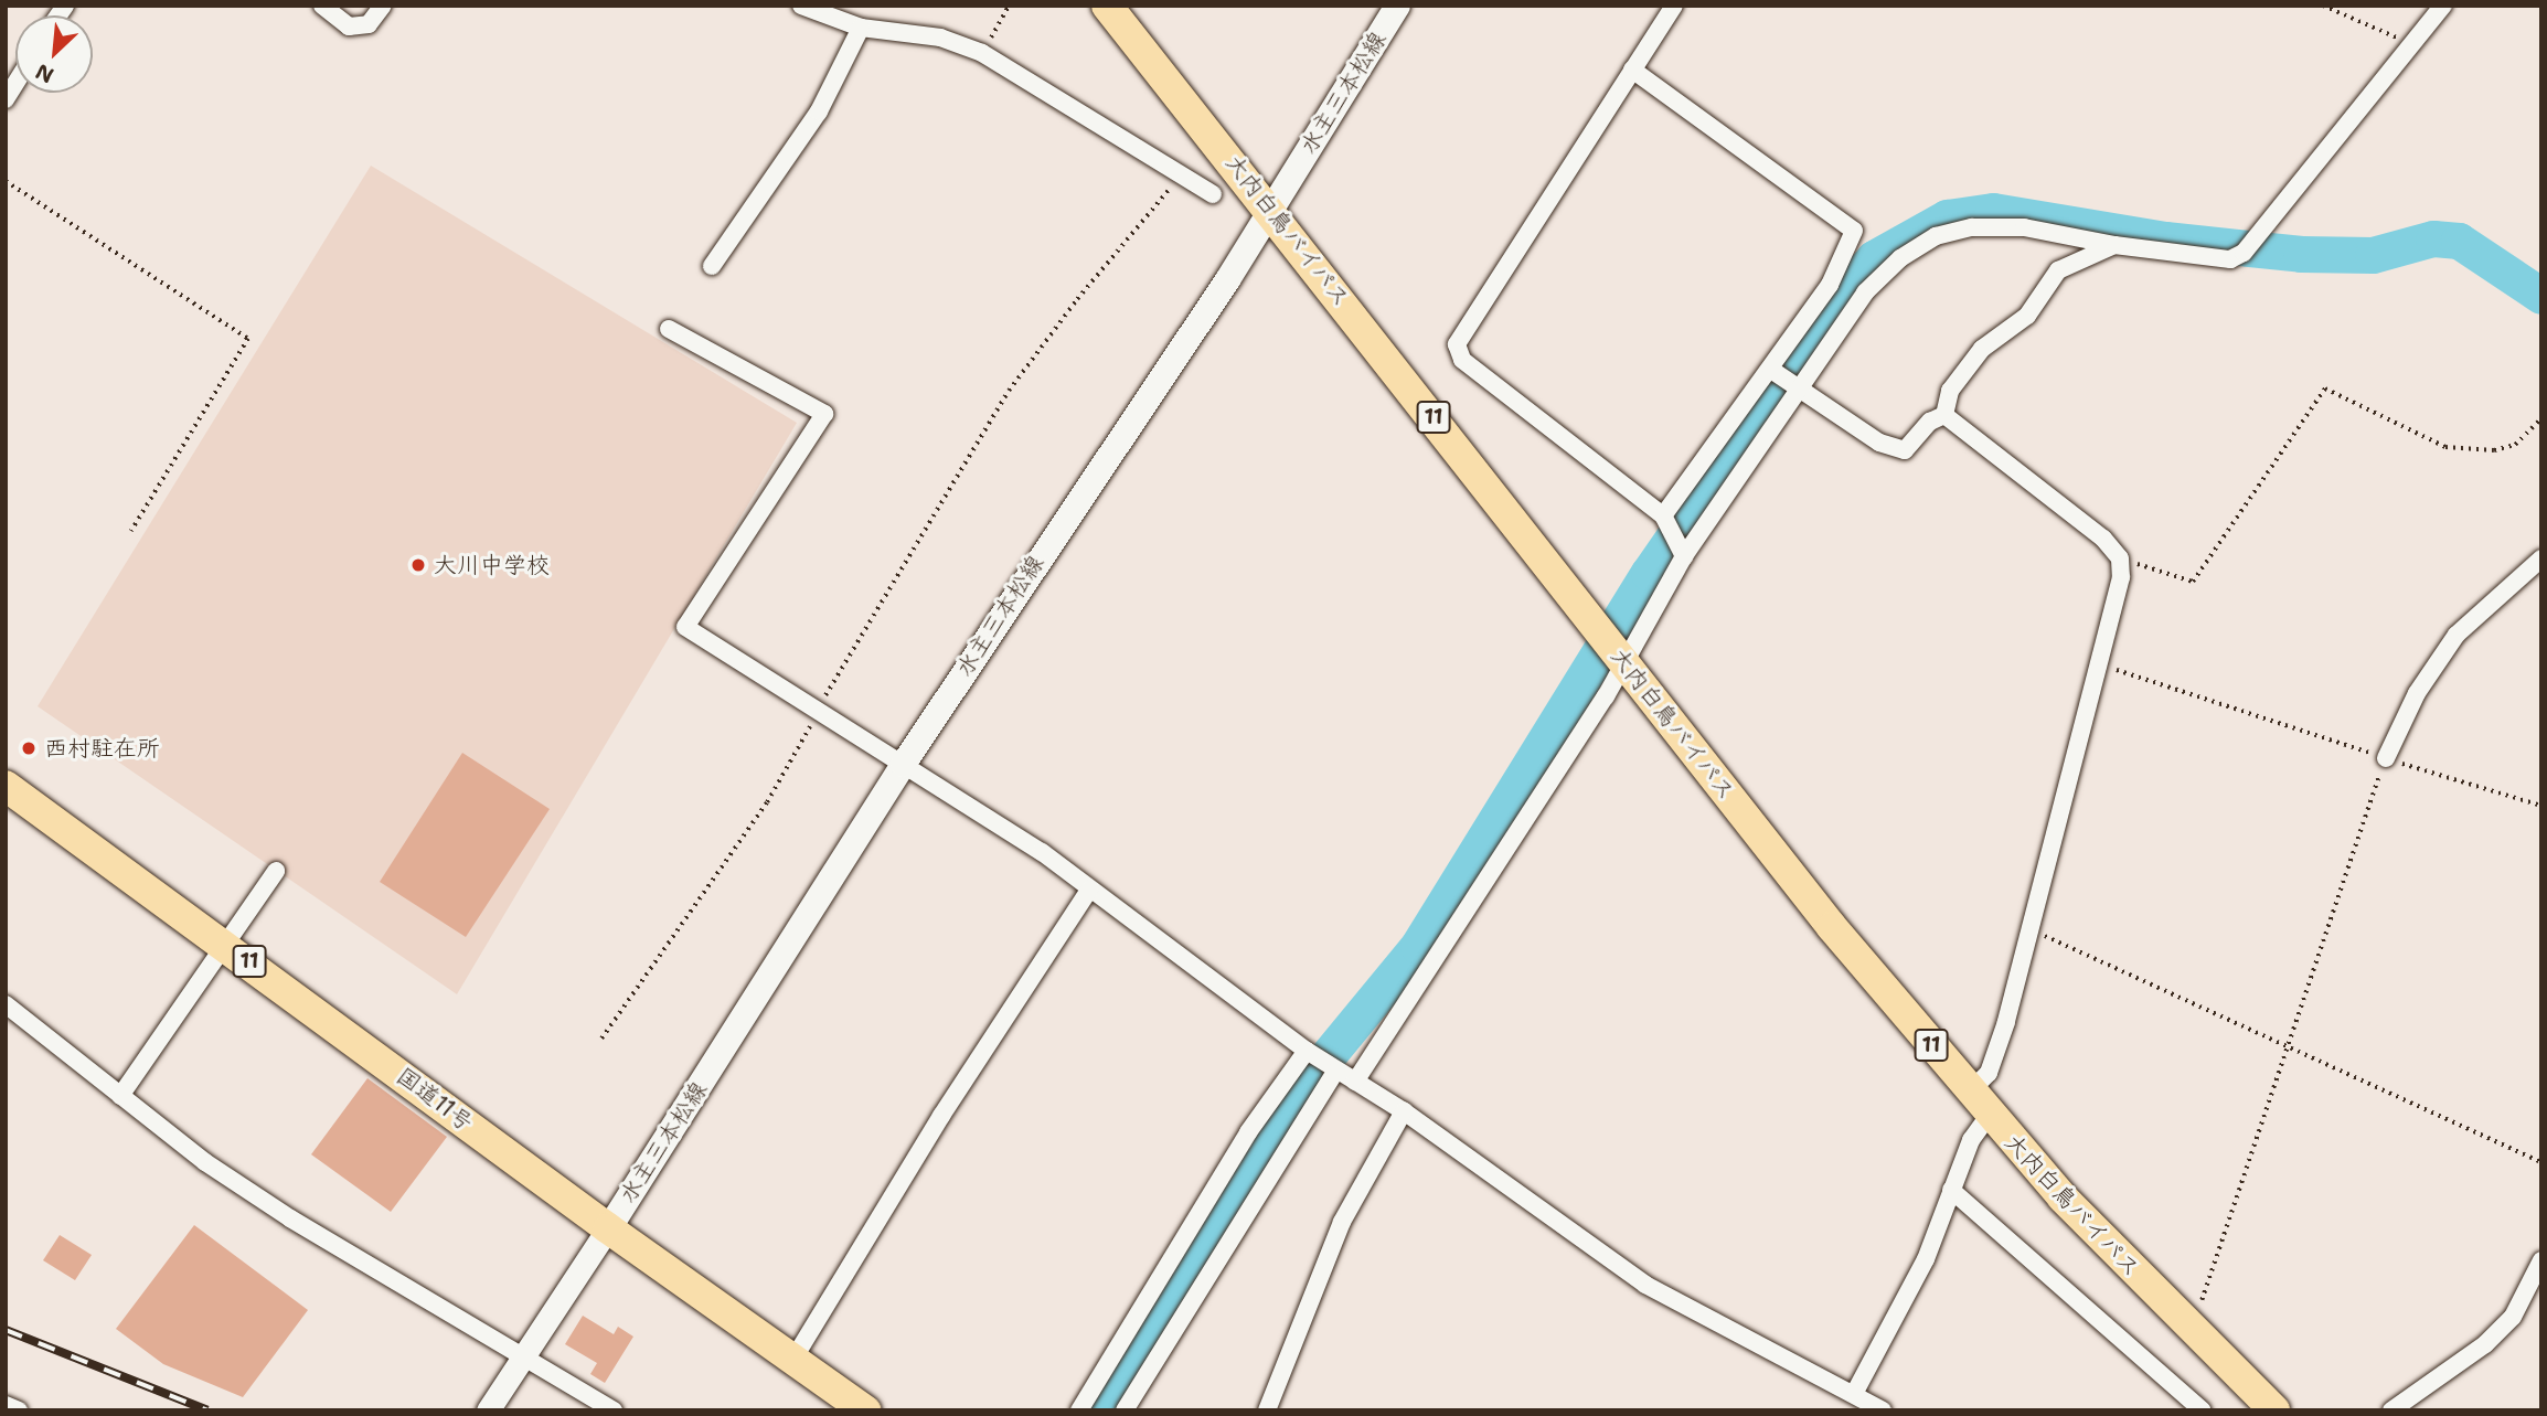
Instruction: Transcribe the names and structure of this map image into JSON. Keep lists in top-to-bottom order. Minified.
{"streets":{"highway":["大内白鳥バイパス","11","国道11号"],"main road":["水主三本松線"]},"crossings":[["水主三本松線","大内白鳥バイパス"],["水主三本松線","国道11号"]],"places":["大川中学校","西村駐在所"],"north":"bottom left"}
